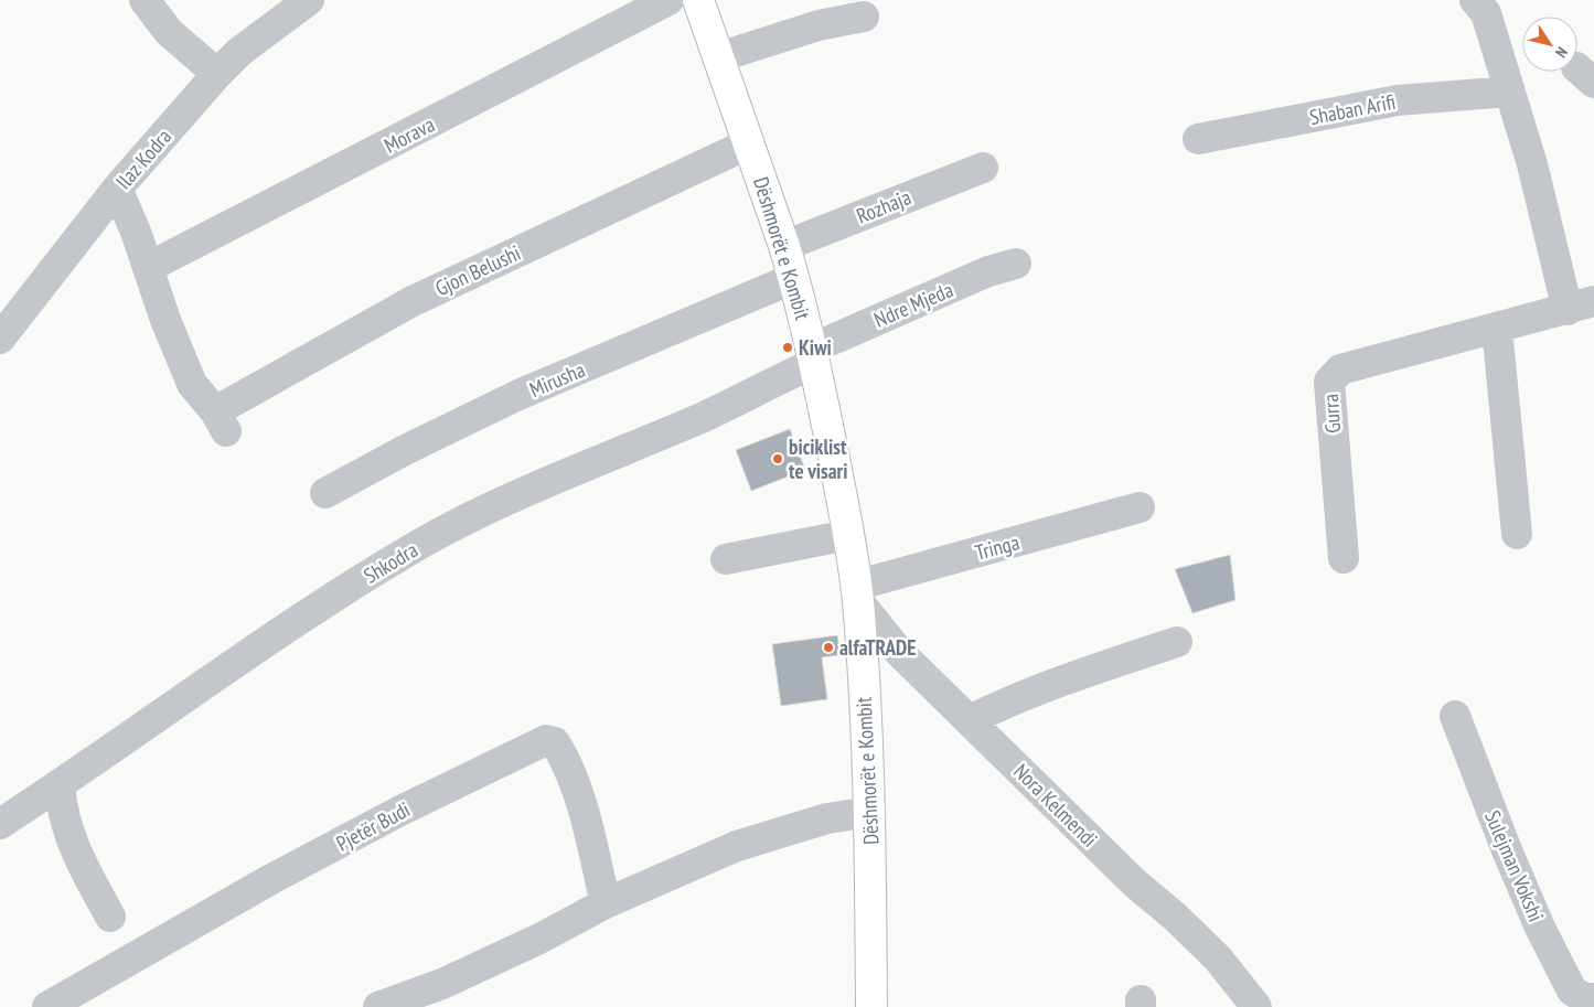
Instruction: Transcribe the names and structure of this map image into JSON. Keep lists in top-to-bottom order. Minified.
{"streets":{"main road":["Dëshmorët e Kombit"],"street":["Shaban Arifi","Morava","Ilaz Kodra","Rozhaja","Gjon Belushi","Ndre Mjeda","Mirusha","Gurra","Tringa","Shkodra","Nora Kelmendi","Pjetër Budi","Sulejman Vokshi"]},"crossings":[["Morava","Gjon Belushi"],["Rozhaja","Dëshmorët e Kombit"],["Dëshmorët e Kombit","Gjon Belushi"],["Dëshmorët e Kombit","Ndre Mjeda"],["Dëshmorët e Kombit","Mirusha"],["Dëshmorët e Kombit","Tringa"],["Dëshmorët e Kombit","Shkodra"],["Dëshmorët e Kombit","Nora Kelmendi"],["Ndre Mjeda","Shkodra"],["Tringa","Nora Kelmendi"]],"places":["Kiwi","biciklist te visari","alfaTRADE"],"north":"bottom right"}
